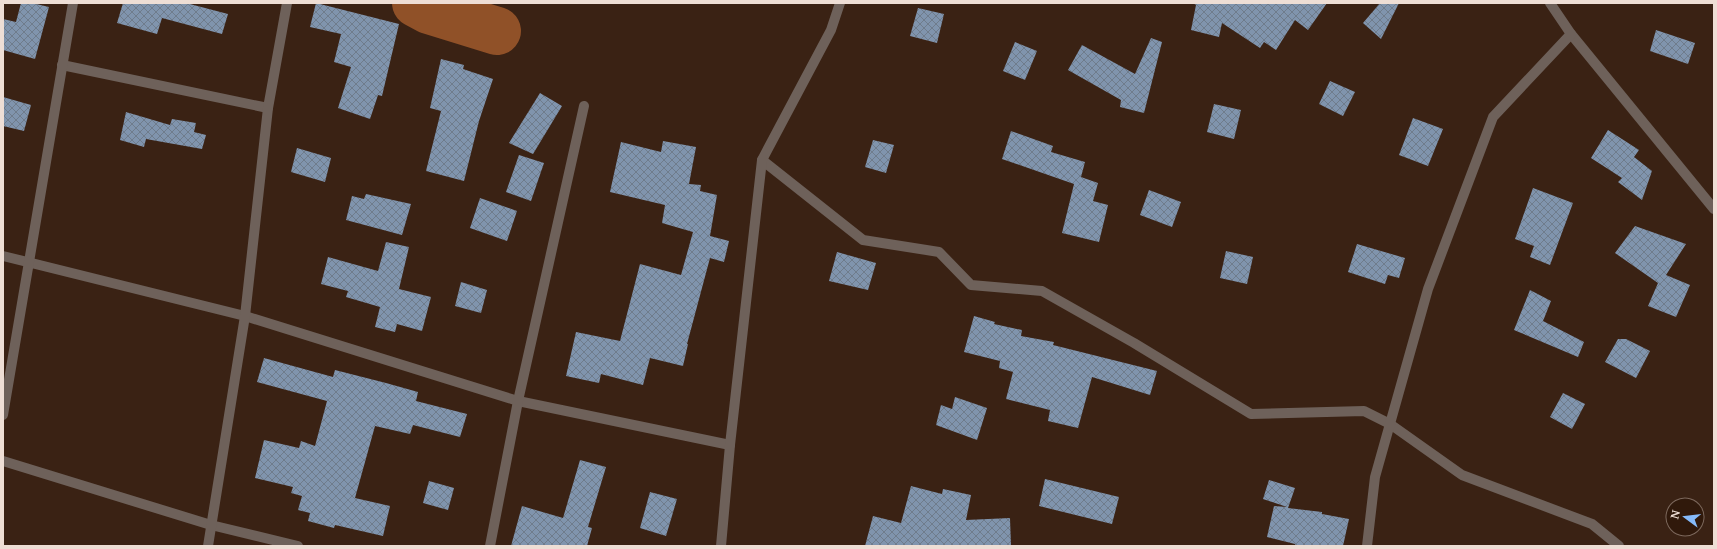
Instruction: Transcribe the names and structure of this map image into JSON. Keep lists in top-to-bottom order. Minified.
{"north":"left"}
